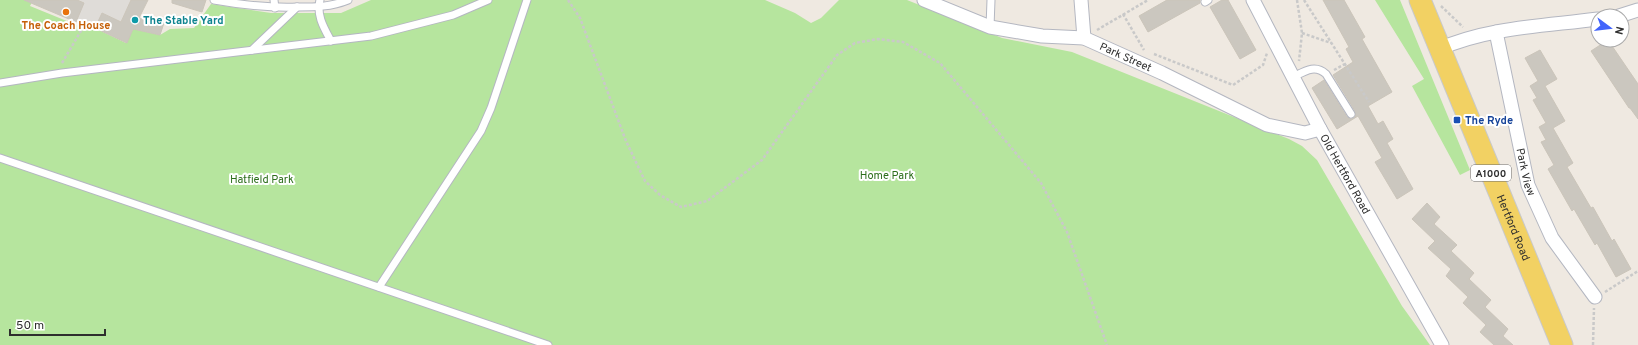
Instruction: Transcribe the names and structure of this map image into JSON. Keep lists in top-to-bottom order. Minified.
{"streets":{"main road":["A1000","Hertford Road"],"street":["Park Street","Park View","Old Hertford Road"]},"crossings":[["Park Street","Old Hertford Road"]],"parks":["Home Park","Hatfield Park"],"places":{"other":["The Coach House","The Stable Yard"],"transit":["The Ryde"]},"scale_bar":"50 m","north":"right"}
